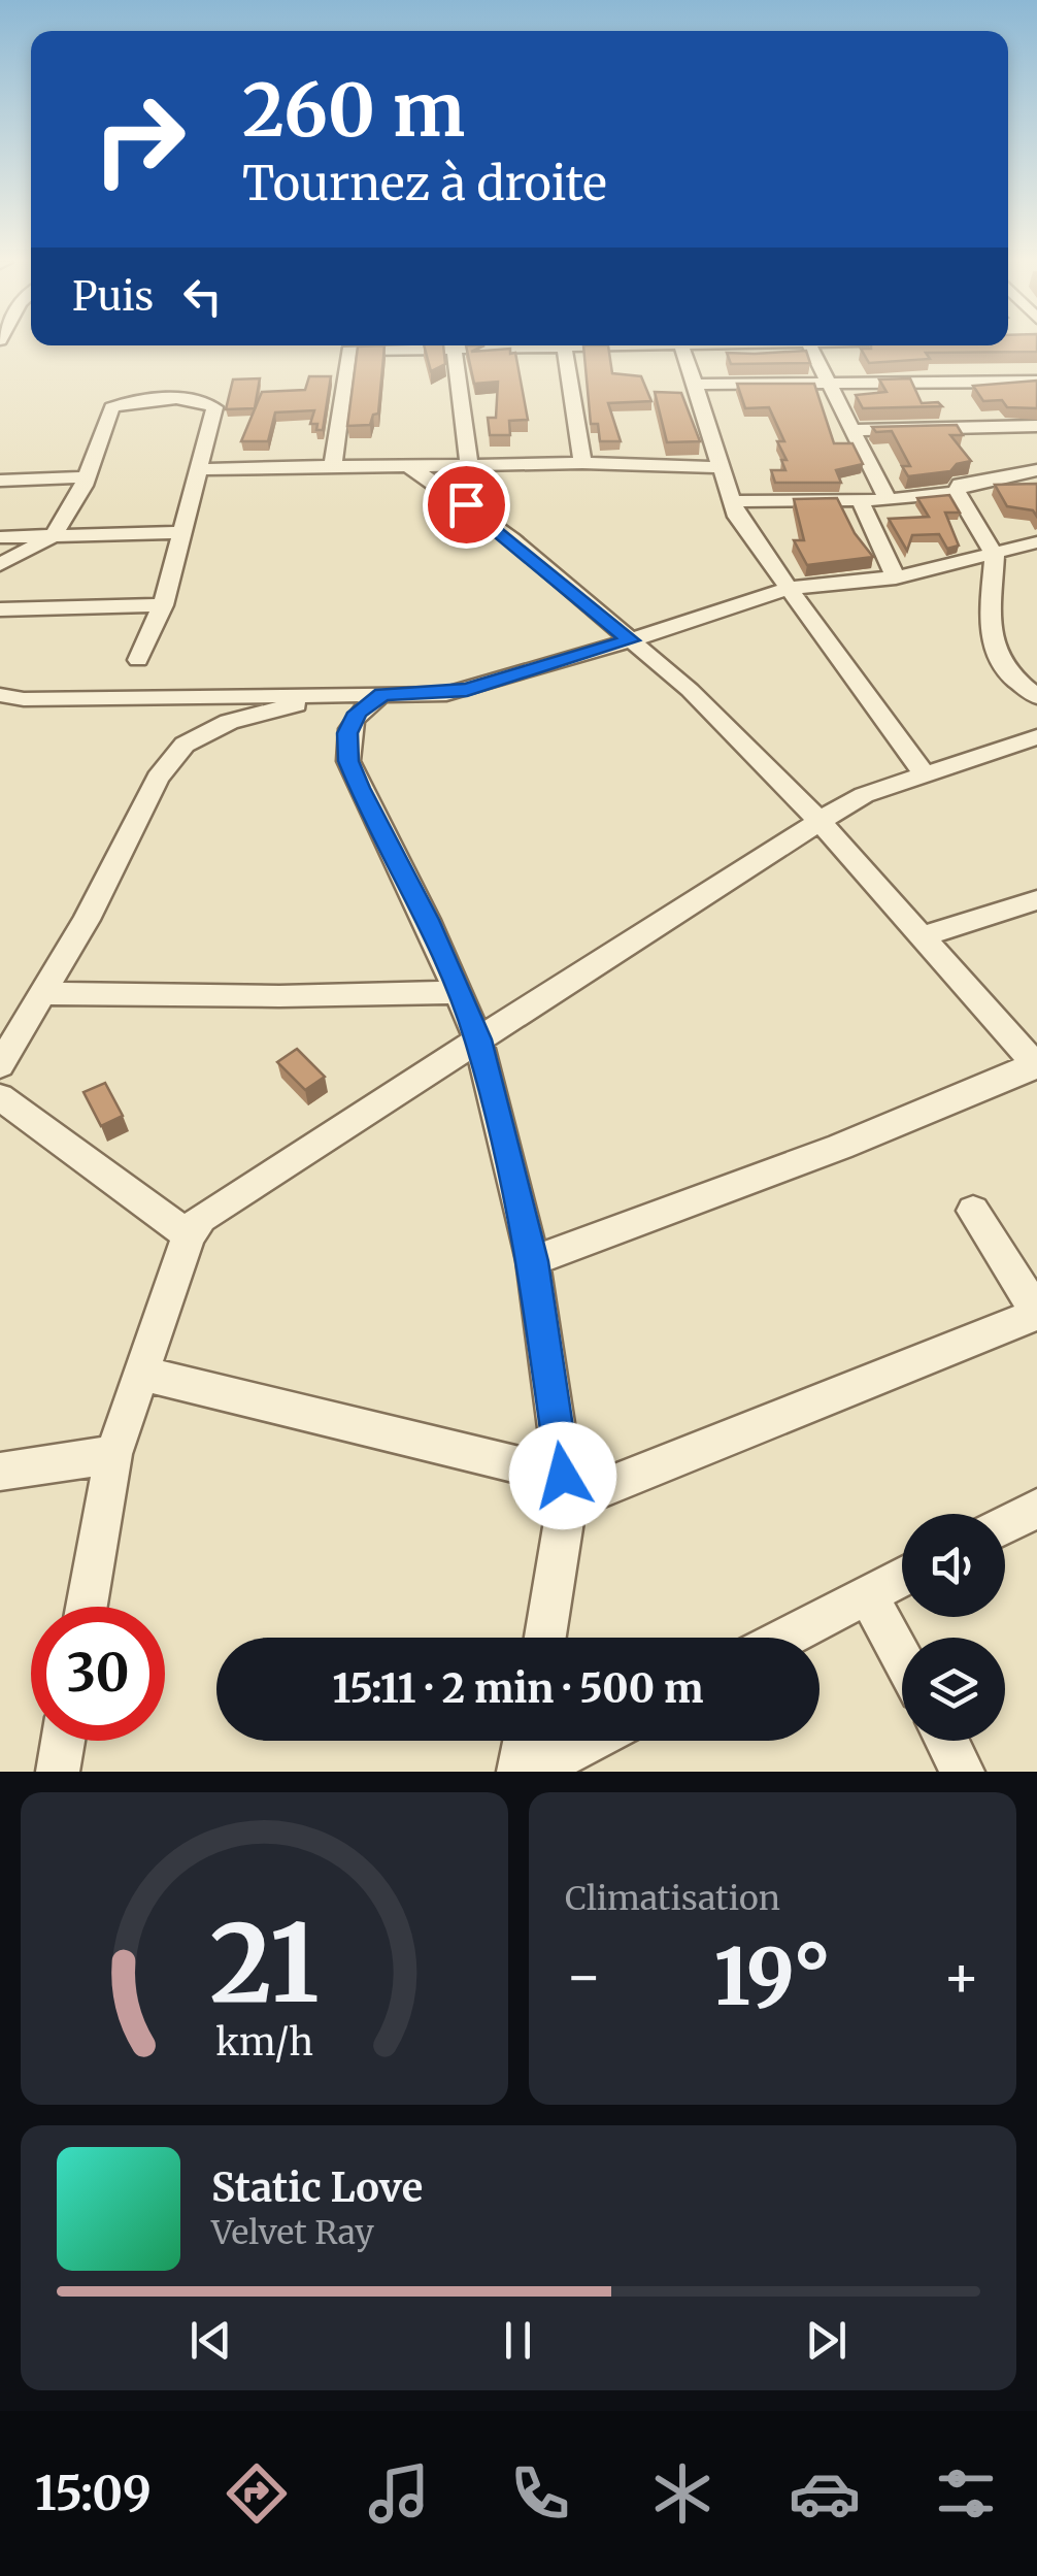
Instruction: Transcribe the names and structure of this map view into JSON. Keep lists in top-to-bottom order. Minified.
{"page":{"turn":["260 m","Tournez à droite"],"then":"Puis","limit":"30","trip":"15:11 · 2 min · 500 m","tile":"Climatisation","heat":["−","19°","+"],"song":["Static Love","Velvet Ray"],"tabs":"15:09","gauge":["21","km/h"]}}
